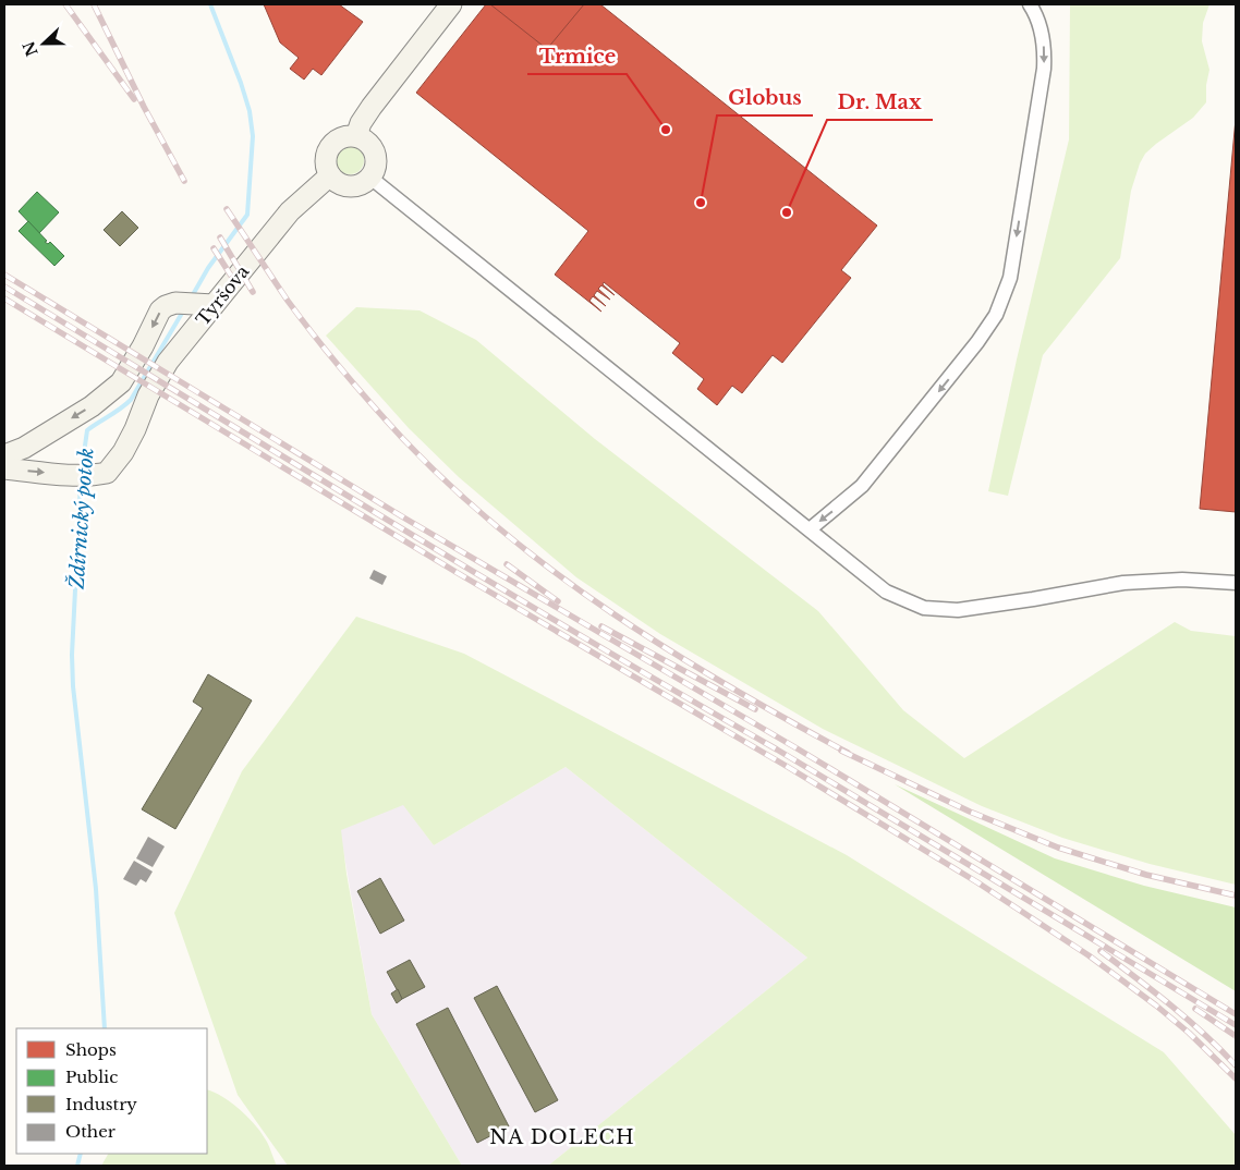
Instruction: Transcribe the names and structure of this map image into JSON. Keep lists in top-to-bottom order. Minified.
{"streets":{"main road":["Tyršova"]},"districts":["NA DOLECH"],"water":["Ždírnický potok"],"places":["Trmice","Globus","Dr. Max"],"legend":["Shops","Public","Industry","Other"],"north":"left"}
